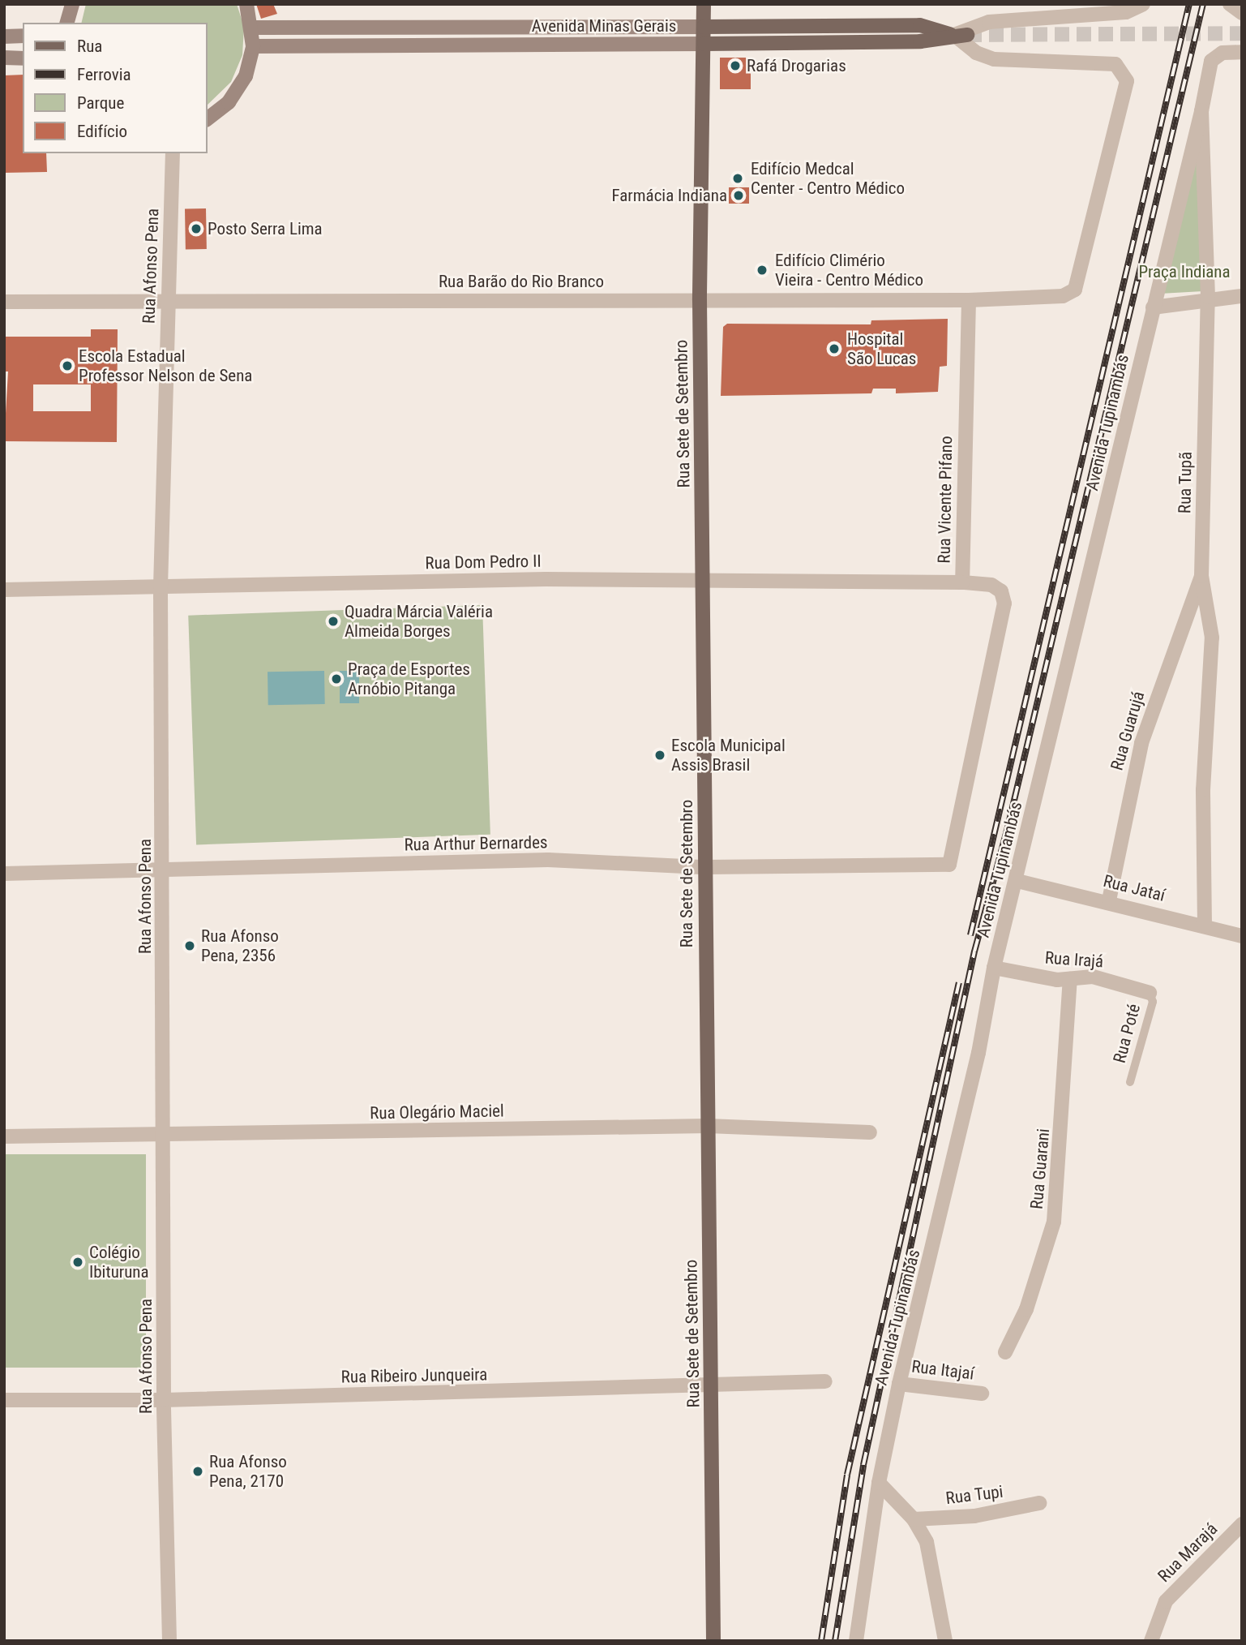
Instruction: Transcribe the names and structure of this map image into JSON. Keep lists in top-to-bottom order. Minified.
{"streets":{"main road":["Avenida Minas Gerais","Rua Sete de Setembro"],"street":["Rua Afonso Pena","Rua Barão do Rio Branco","Avenida Tupinambás","Rua Tupã","Rua Vicente Pifano","Rua Dom Pedro II","Rua Guarujá","Rua Arthur Bernardes","Rua Jataí","Rua Irajá","Rua Olegário Maciel","Rua Guarani","Rua Itajaí","Rua Ribeiro Junqueira","Rua Tupi","Rua Marajá"],"lane":["Rua Poté"]},"crossings":[["Avenida Minas Gerais","Rua Barão do Rio Branco"],["Avenida Minas Gerais","Rua Sete de Setembro"],["Rua Afonso Pena","Rua Barão do Rio Branco"],["Rua Afonso Pena","Rua Dom Pedro II"],["Rua Afonso Pena","Rua Arthur Bernardes"],["Rua Afonso Pena","Rua Olegário Maciel"],["Rua Afonso Pena","Rua Ribeiro Junqueira"],["Rua Barão do Rio Branco","Rua Sete de Setembro"],["Rua Barão do Rio Branco","Rua Vicente Pifano"],["Rua Sete de Setembro","Rua Dom Pedro II"],["Rua Sete de Setembro","Rua Arthur Bernardes"],["Rua Sete de Setembro","Rua Olegário Maciel"],["Rua Sete de Setembro","Rua Ribeiro Junqueira"],["Avenida Tupinambás","Rua Tupã"],["Avenida Tupinambás","Rua Jataí"],["Avenida Tupinambás","Rua Irajá"],["Avenida Tupinambás","Rua Itajaí"],["Rua Tupã","Rua Guarujá"],["Rua Tupã","Rua Jataí"],["Rua Vicente Pifano","Rua Dom Pedro II"],["Rua Vicente Pifano","Rua Arthur Bernardes"],["Rua Guarujá","Rua Jataí"],["Rua Irajá","Rua Poté"],["Rua Irajá","Rua Guarani"]],"parks":["Praça Indiana"],"places":["Rafá Drogarias","Edifício Medcal Center - Centro Médico","Farmácia Indiana","Posto Serra Lima","Edifício Climério Vieira - Centro Médico","Hospital São Lucas","Escola Estadual Professor Nelson de Sena","Quadra Márcia Valéria Almeida Borges","Praça de Esportes Arnóbio Pitanga","Escola Municipal Assis Brasil","Rua Afonso Pena, 2356","Colégio Ibituruna","Rua Afonso Pena, 2170"],"legend":["Rua","Ferrovia","Parque","Edifício"]}
